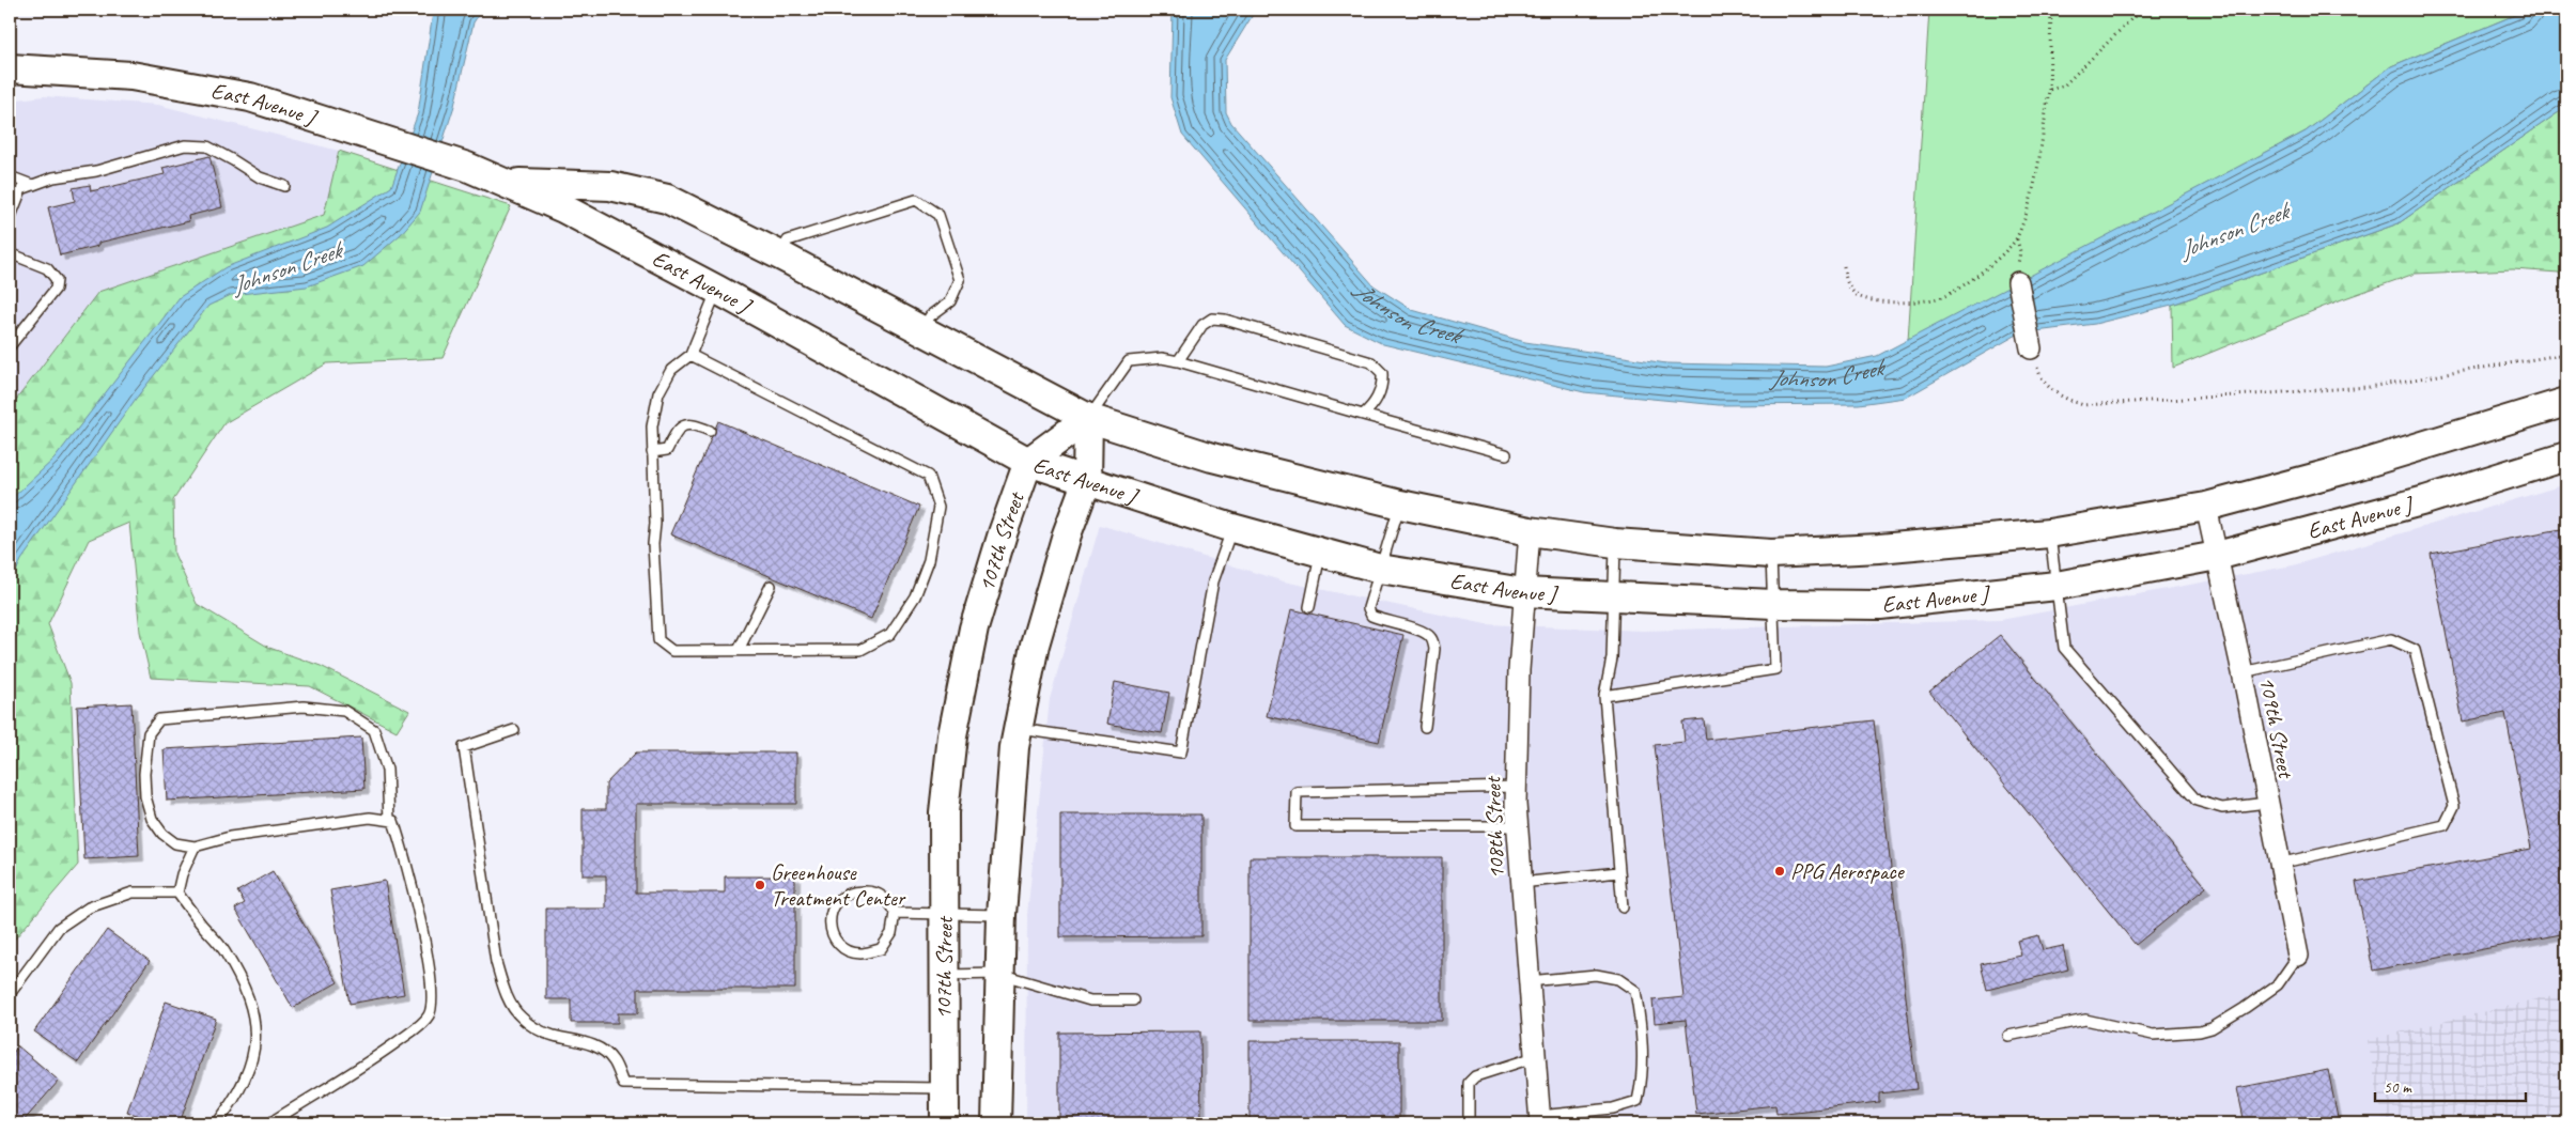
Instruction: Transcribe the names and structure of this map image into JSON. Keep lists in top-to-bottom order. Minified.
{"streets":{"street":["East Avenue J","107th Street","109th Street","108th Street"]},"crossings":[["East Avenue J","107th Street"],["East Avenue J","109th Street"],["East Avenue J","108th Street"]],"water":["Johnson Creek"],"places":["PPG Aerospace","Greenhouse Treatment Center"],"scale_bar":"50 m"}
